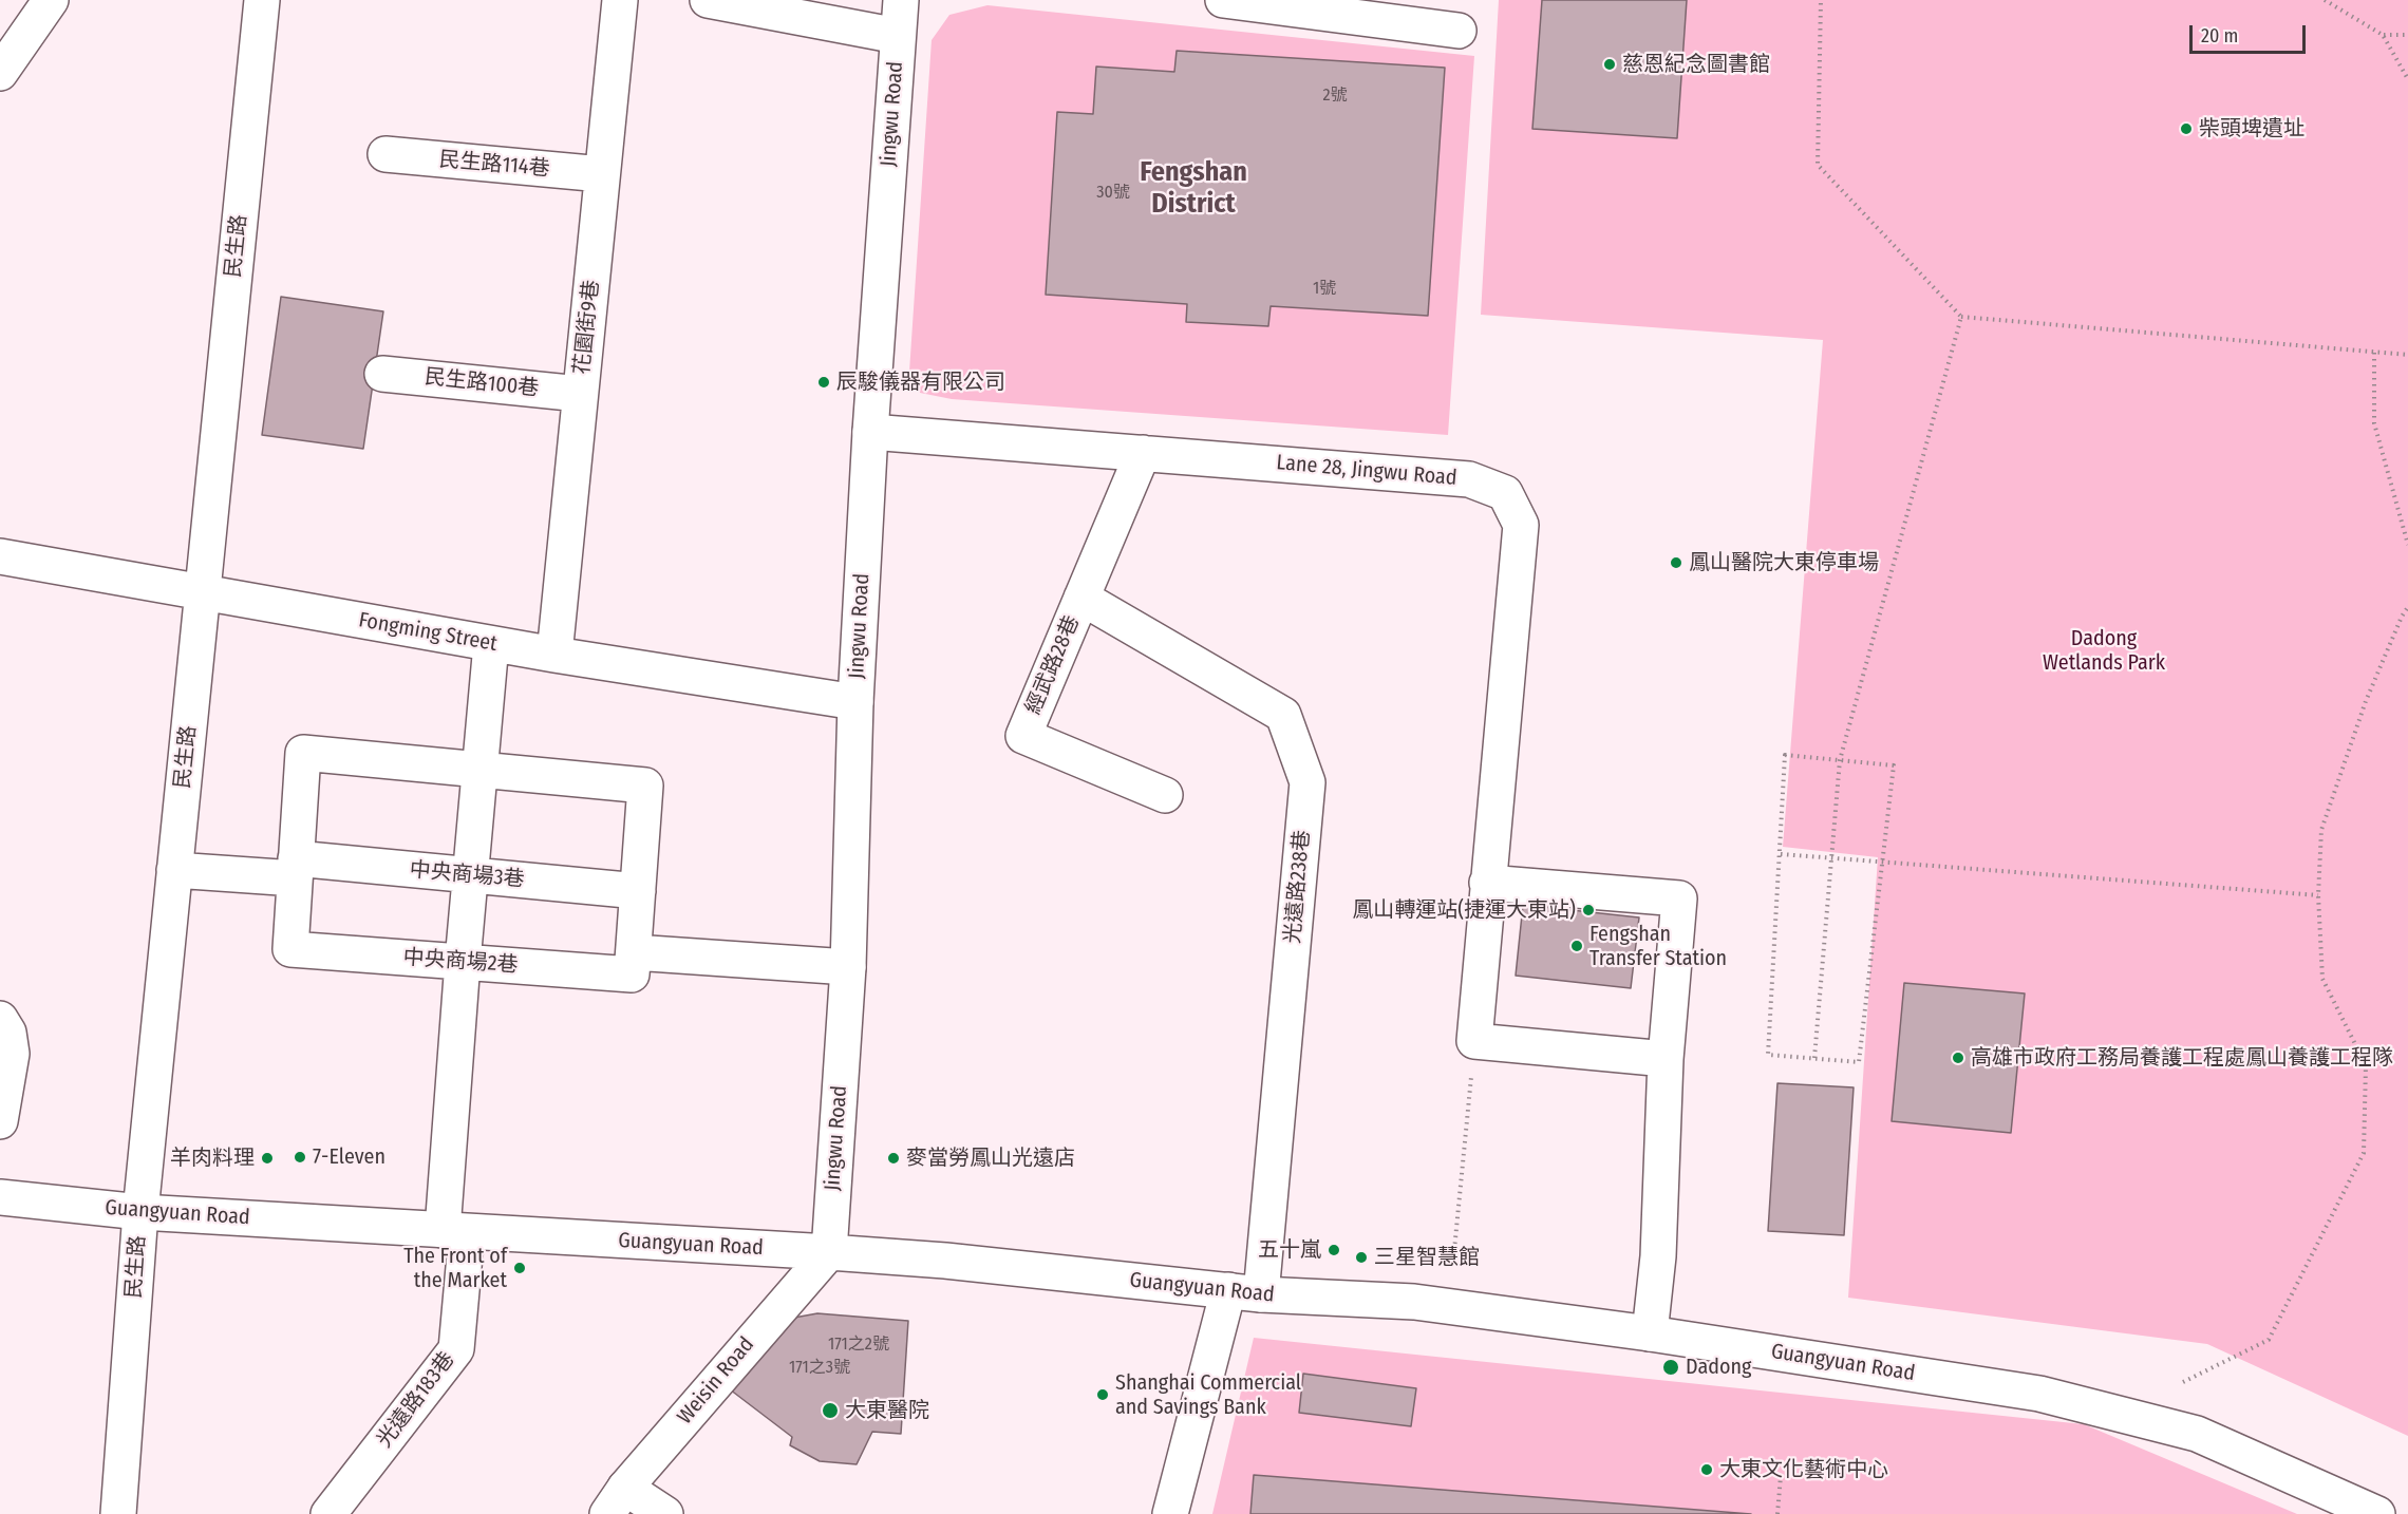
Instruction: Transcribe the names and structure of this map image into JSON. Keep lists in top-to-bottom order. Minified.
{"streets":{"street":["Jingwu Road","民生路114巷","民生路","花園街9巷","民生路100巷","Lane 28, Jingwu Road","Fongming Street","經武路28巷","中央商場3巷","光遠路238巷","中央商場2巷","Guangyuan Road","Weisin Road","光遠路183巷"]},"crossings":[["Jingwu Road","Lane 28, Jingwu Road"],["Jingwu Road","Fongming Street"],["Jingwu Road","中央商場2巷"],["Jingwu Road","Guangyuan Road"],["Jingwu Road","Weisin Road"],["民生路114巷","花園街9巷"],["民生路","Fongming Street"],["民生路","中央商場3巷"],["民生路","Guangyuan Road"],["花園街9巷","民生路100巷"],["花園街9巷","Fongming Street"],["Lane 28, Jingwu Road","經武路28巷"],["Fongming Street","光遠路183巷"],["經武路28巷","光遠路238巷"],["中央商場3巷","中央商場2巷"],["中央商場3巷","光遠路183巷"],["光遠路238巷","Guangyuan Road"],["中央商場2巷","光遠路183巷"],["Guangyuan Road","Weisin Road"],["Guangyuan Road","光遠路183巷"]],"districts":["Fengshan District"],"parks":["Dadong Wetlands Park"],"places":["慈恩紀念圖書館","柴頭埤遺址","辰駿儀器有限公司","鳳山醫院大東停車場","鳳山轉運站(捷運大東站)","Fengshan Transfer Station","高雄市政府工務局養護工程處鳳山養護工程隊","7-Eleven","羊肉料理","麥當勞鳳山光遠店","五十嵐","三星智慧館","The Front of the Market","Dadong","Shanghai Commercial and Savings Bank","大東醫院","大東文化藝術中心"],"house_numbers":["2號","30號","1號","171之2號","171之3號"],"scale_bar":"20 m"}
